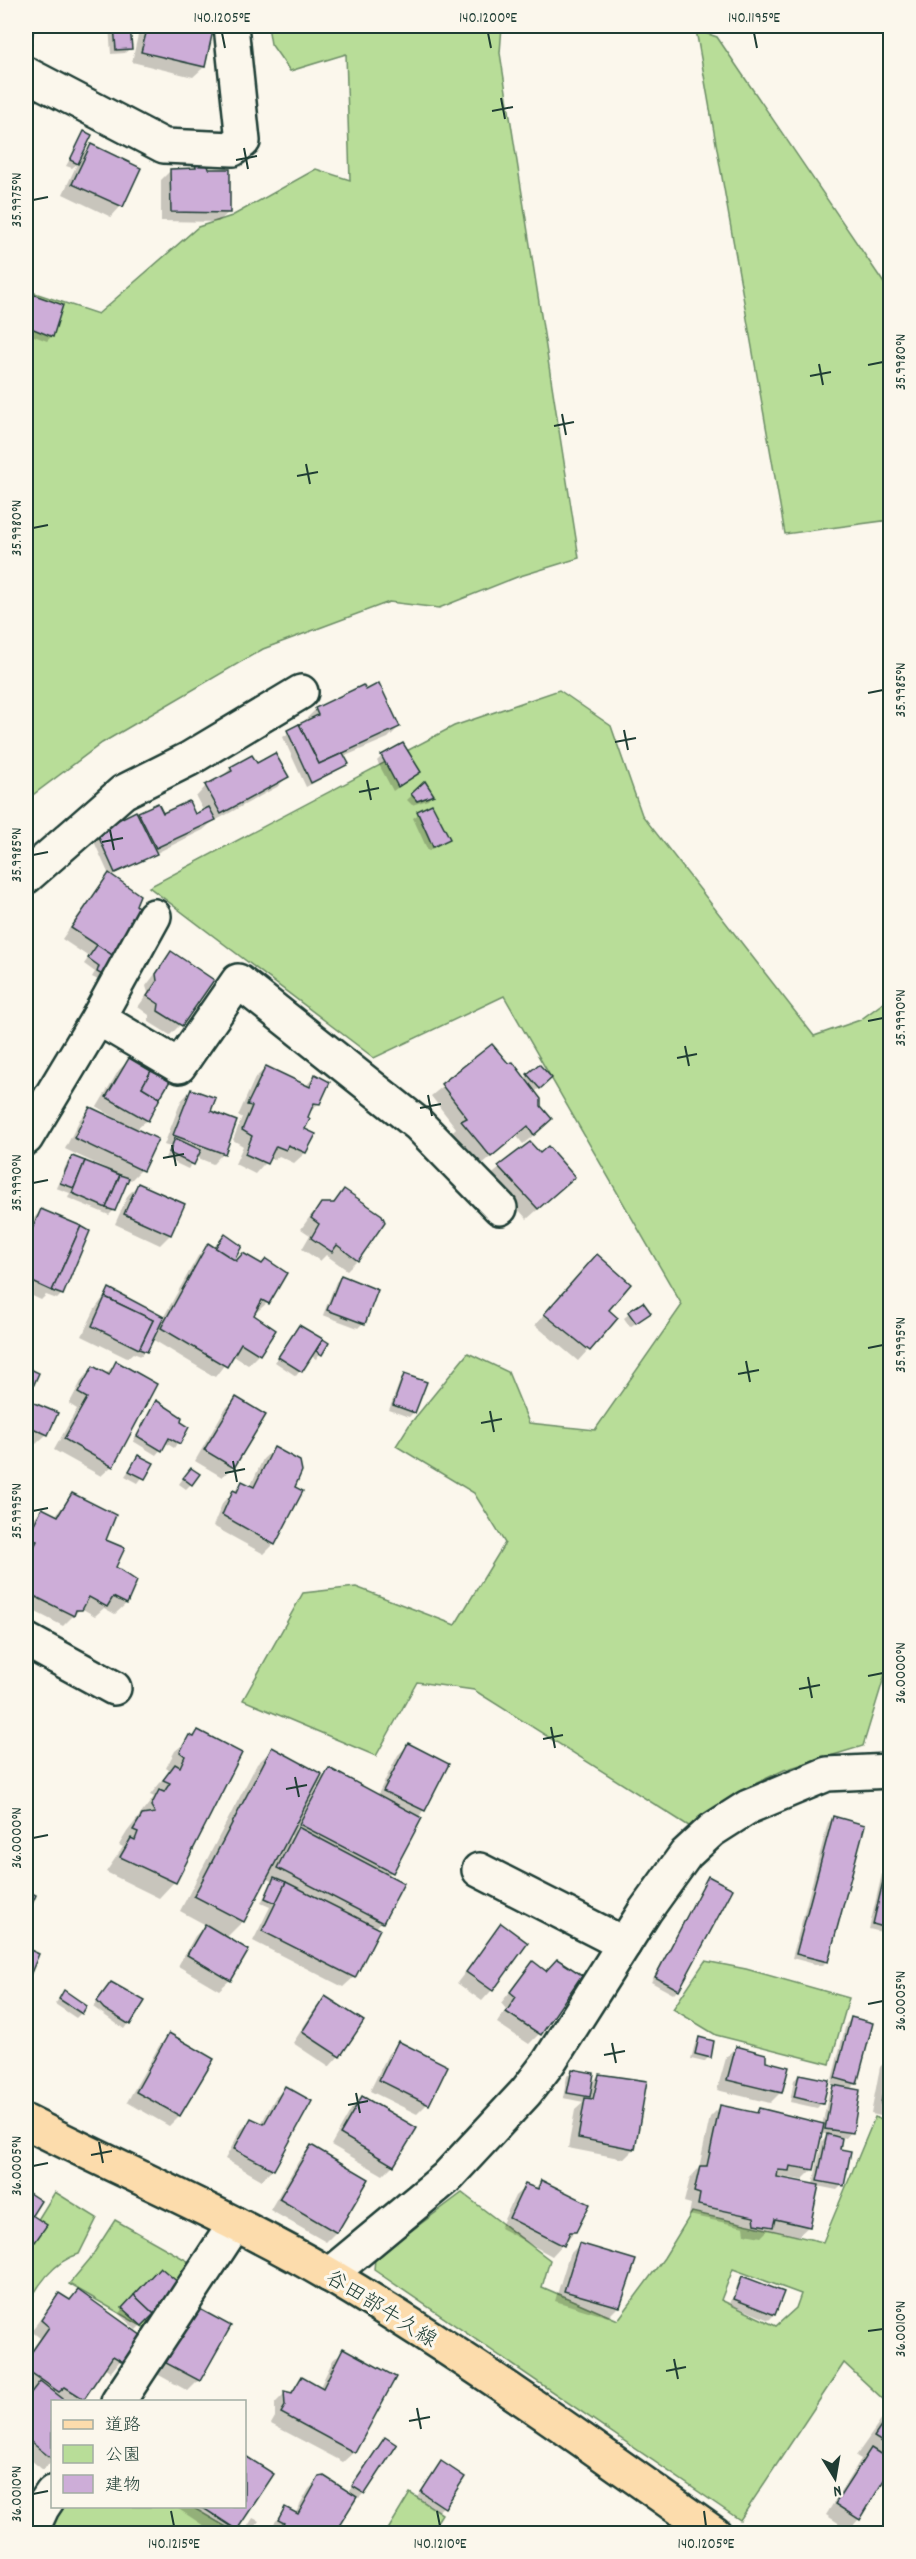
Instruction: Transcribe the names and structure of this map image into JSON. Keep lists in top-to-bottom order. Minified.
{"streets":{"main road":["谷田部牛久線"]},"legend":["道路","公園","建物"],"north":"bottom","coordinates":["140.1205°E","140.1200°E","140.1195°E","35.9975°N","35.9980°N","35.9985°N","35.9990°N","35.9995°N","36.0000°N","36.0005°N","36.0010°N","140.1215°E","140.1210°E"]}
